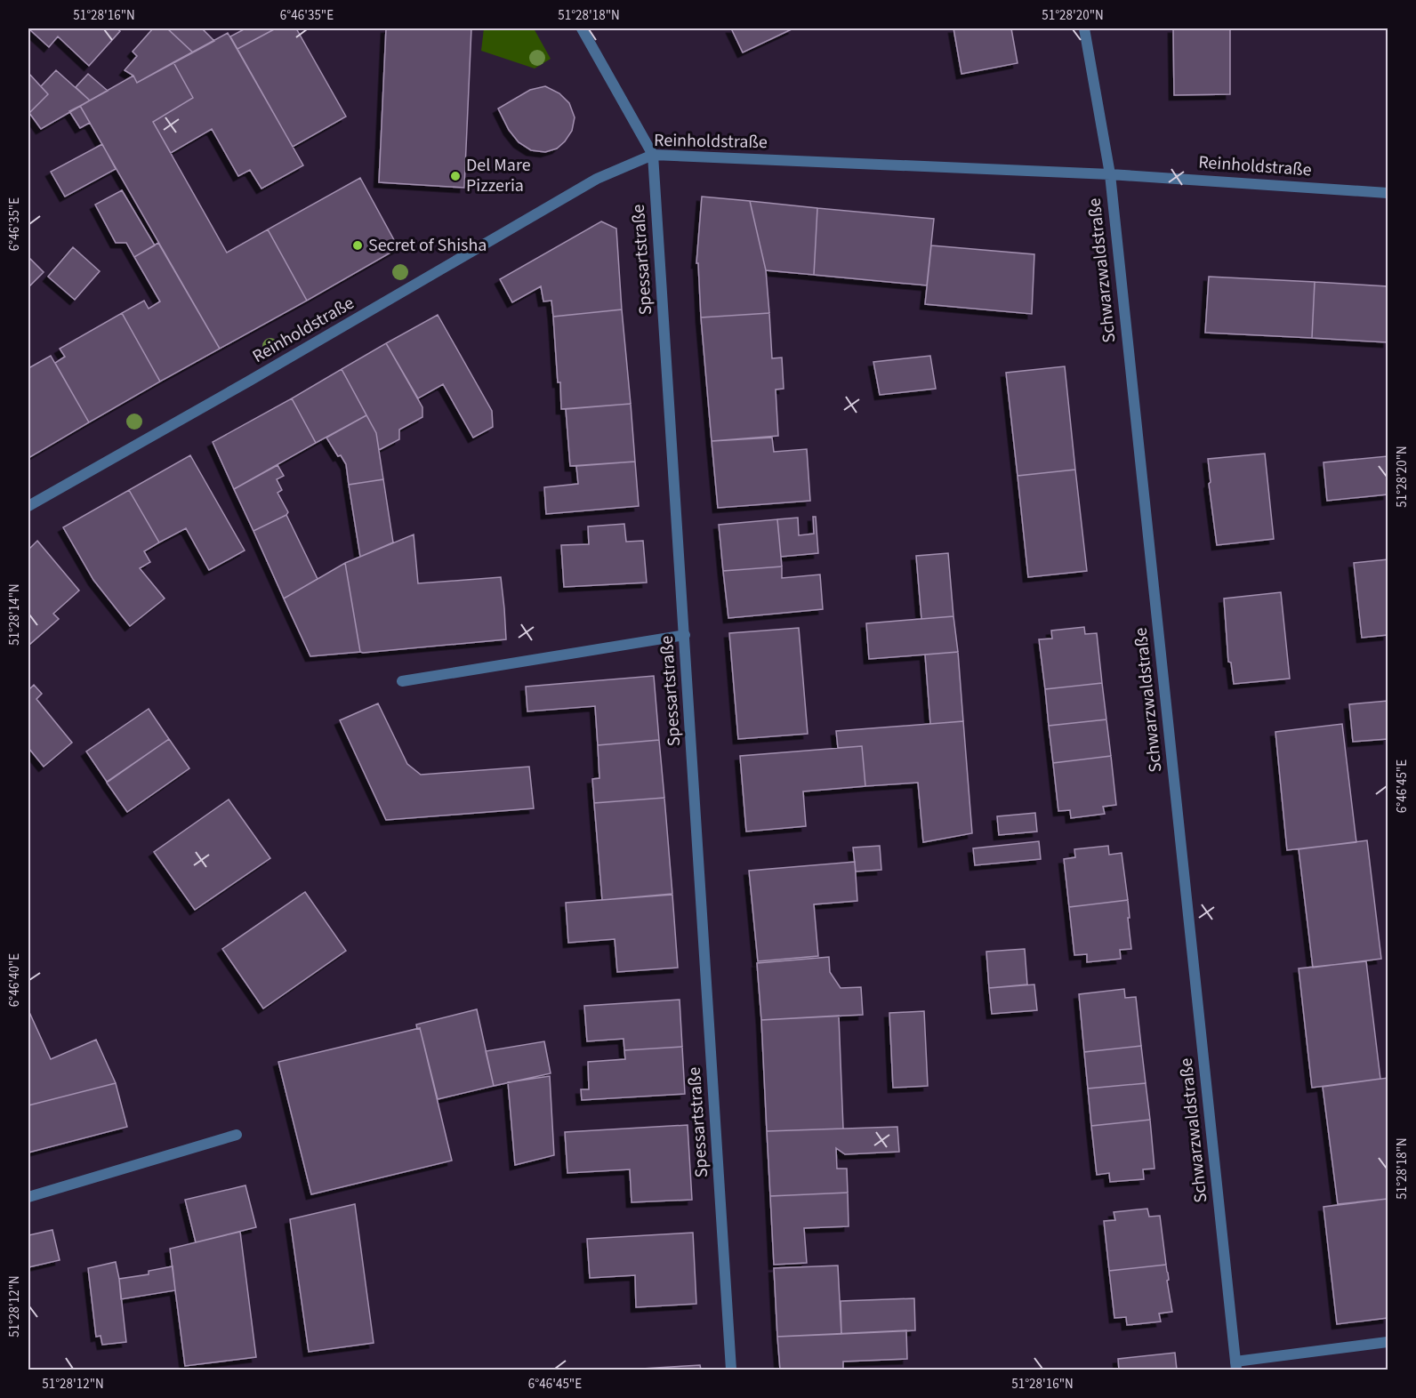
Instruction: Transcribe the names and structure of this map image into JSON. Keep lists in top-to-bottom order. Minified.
{"streets":{"street":["Reinholdstraße","Spessartstraße","Schwarzwaldstraße"]},"crossings":[["Reinholdstraße","Spessartstraße"],["Reinholdstraße","Schwarzwaldstraße"]],"places":["Del Mare Pizzeria","Secret of Shisha"],"coordinates":["51°28'16\"N","6°46'35\"E","51°28'18\"N","51°28'20\"N","51°28'14\"N","6°46'45\"E","6°46'40\"E","51°28'12\"N"]}
